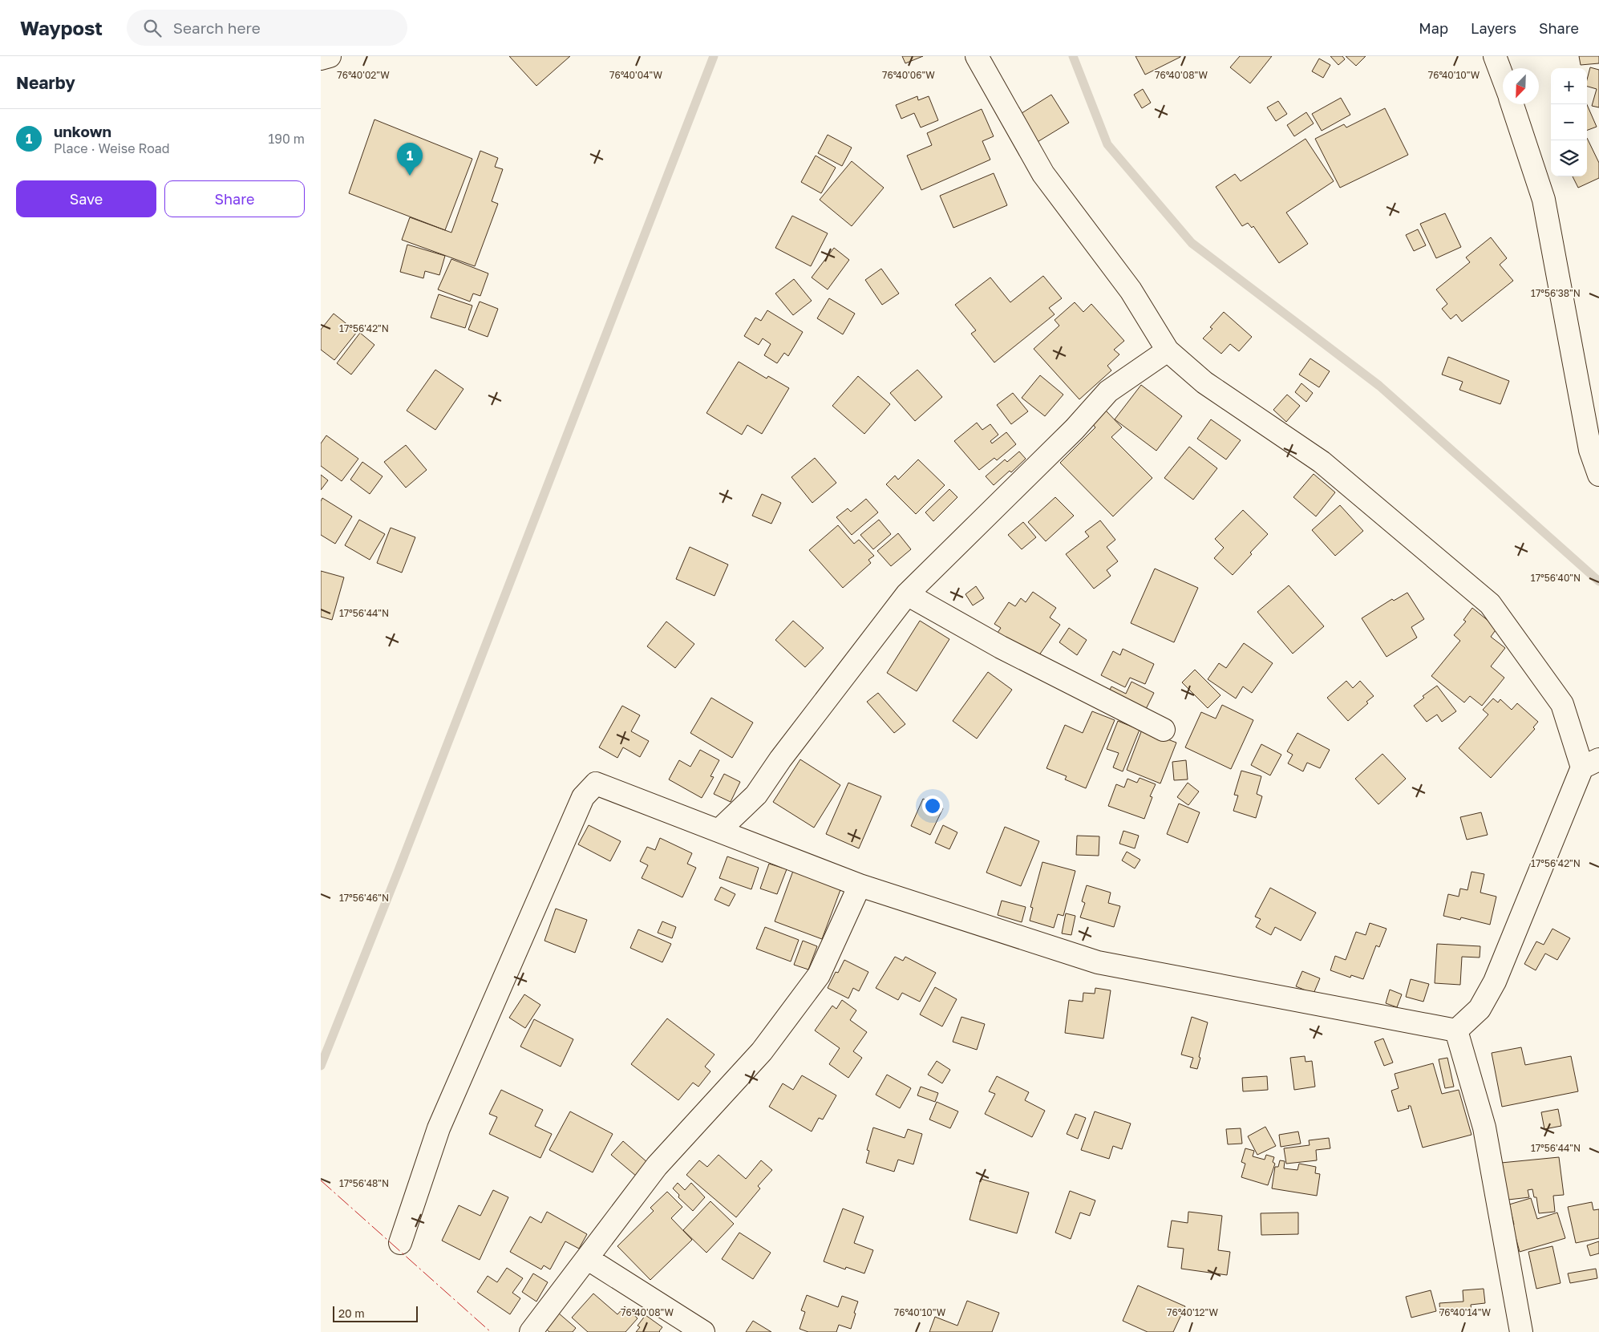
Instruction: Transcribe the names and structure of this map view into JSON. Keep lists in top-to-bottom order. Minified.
{"scale_bar":"20 m","north":"bottom left","page":{"header":"Waypost","search":"Search here","nav":["Map","Layers","Share"],"heading":"Nearby","map_buttons":["+","−"],"list":[{"mark":"1","name":"unkown","note":"Place · Weise Road","value":"190 m"}],"pins":"1","buttons":["Save","Share"],"scale":"20 m"},"coordinates":["76°40'04\"W","76°40'06\"W","76°40'08\"W","76°40'10\"W","76°40'02\"W","17°56'38\"N","17°56'42\"N","17°56'40\"N","17°56'44\"N","17°56'46\"N","17°56'48\"N","76°40'12\"W","76°40'14\"W"]}
